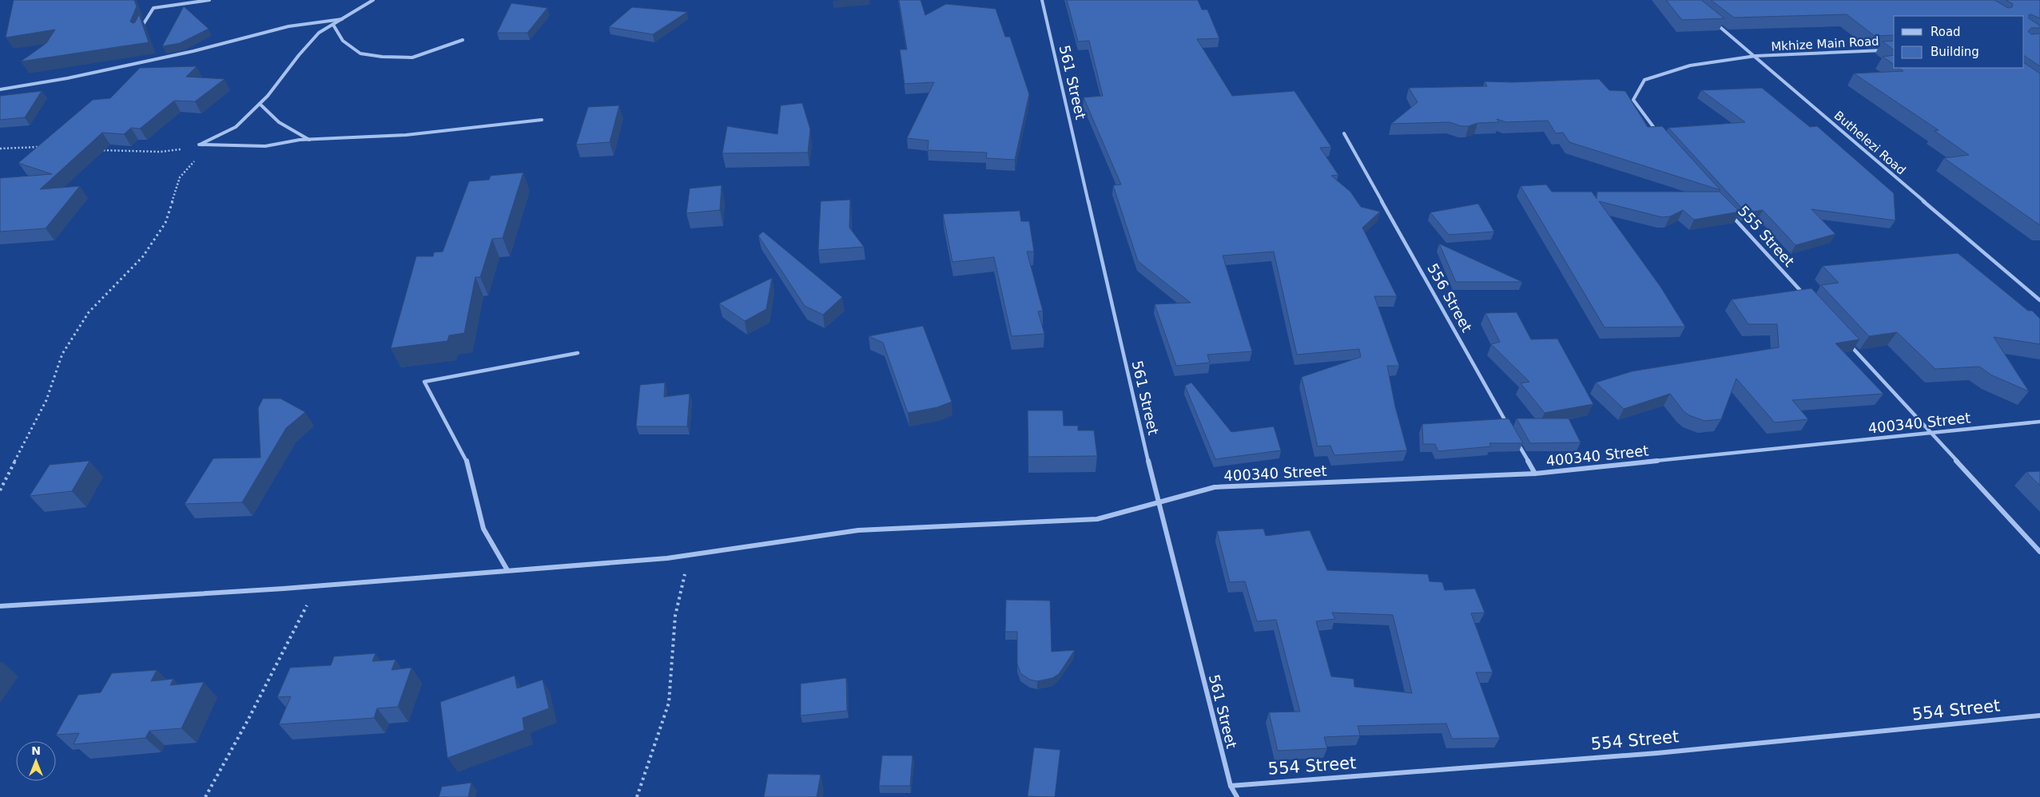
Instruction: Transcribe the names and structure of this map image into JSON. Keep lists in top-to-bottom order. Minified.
{"streets":{"street":["Mkhize Main Road","561 Street","Buthelezi Road","555 Street","556 Street","400340 Street","554 Street"]},"crossings":[["Mkhize Main Road","Buthelezi Road"],["561 Street","400340 Street"],["561 Street","554 Street"]],"legend":["Road","Building"],"north":"top"}
